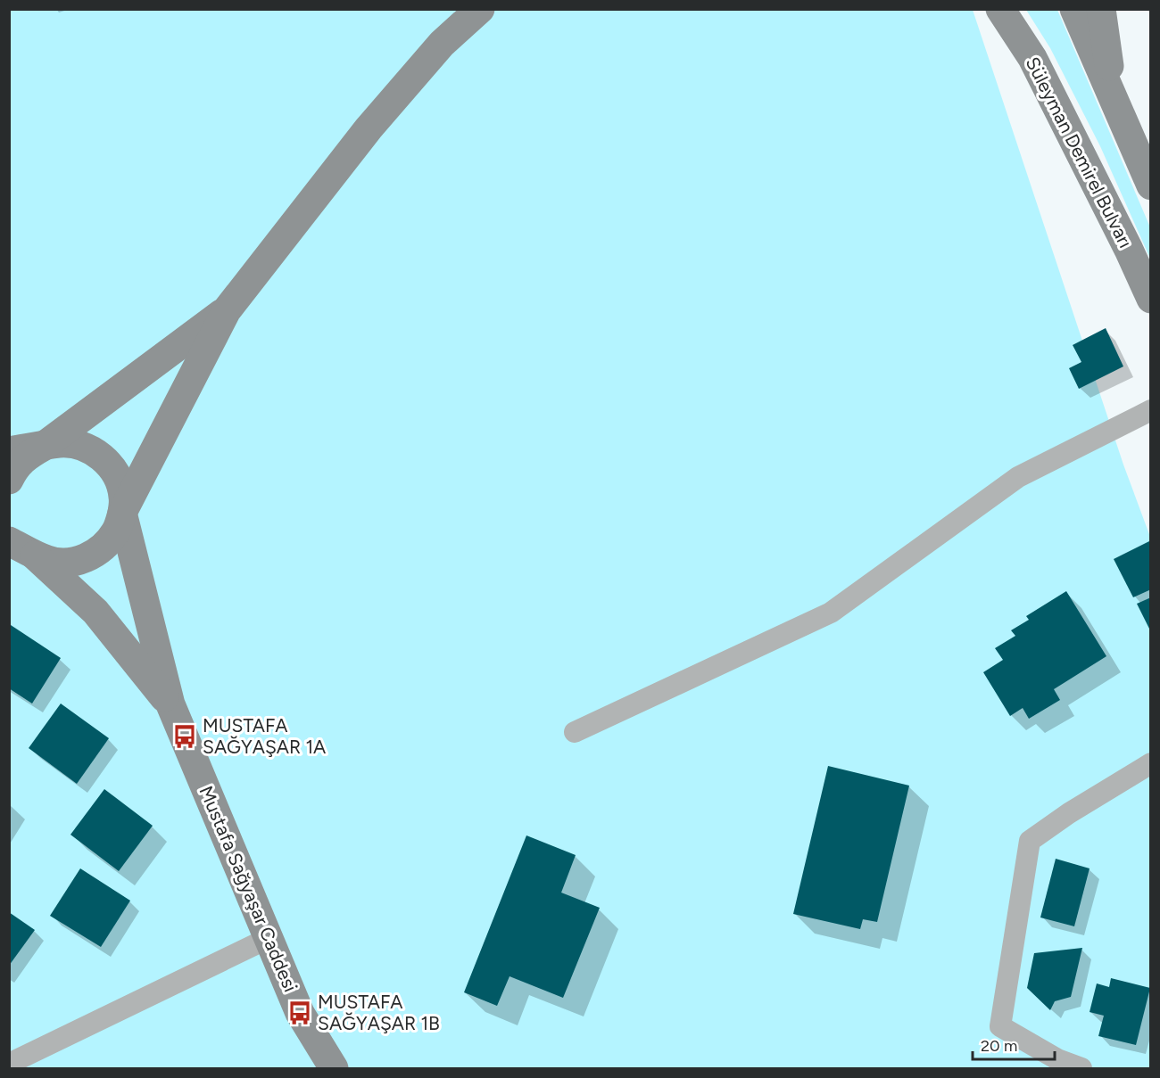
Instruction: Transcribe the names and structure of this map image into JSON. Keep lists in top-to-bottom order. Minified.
{"streets":{"street":["Süleyman Demirel Bulvarı","Mustafa Sağyaşar Caddesi"]},"places":{"bus stop":["MUSTAFA SAĞYAŞAR 1A","MUSTAFA SAĞYAŞAR 1B"]},"scale_bar":"20 m"}
